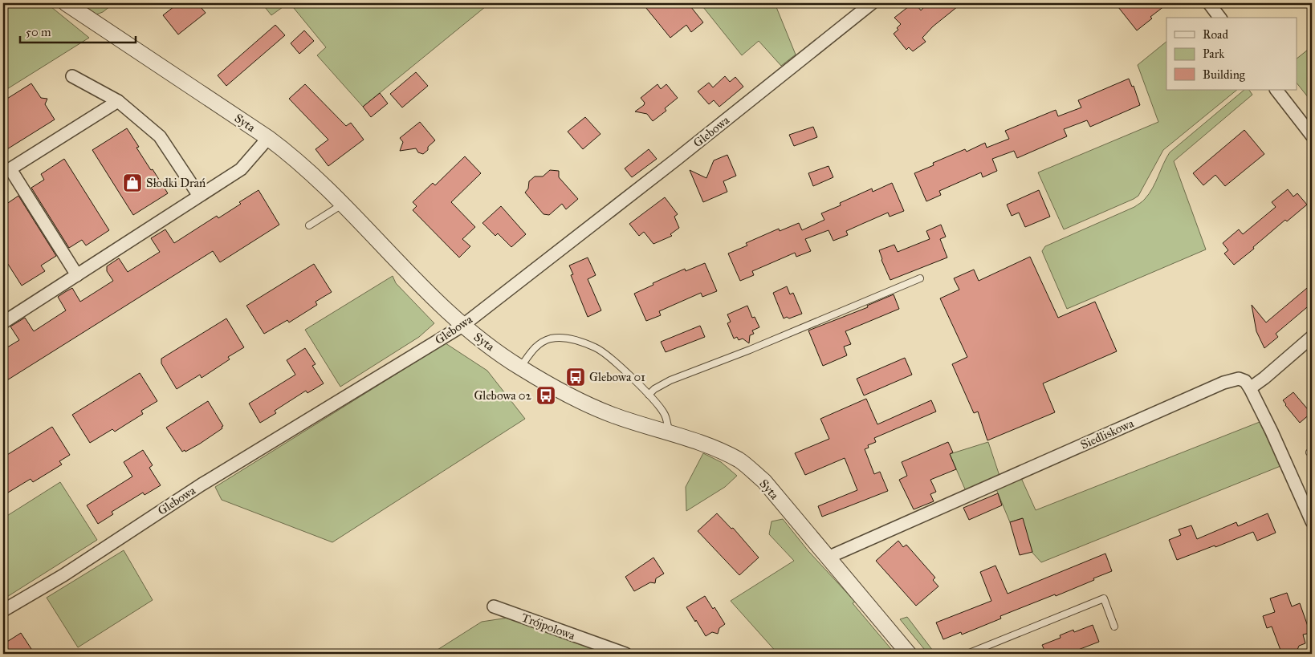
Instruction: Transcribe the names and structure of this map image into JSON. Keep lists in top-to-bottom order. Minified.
{"streets":{"street":["Syta","Glebowa","Siedliskowa","Trójpolowa"]},"crossings":[["Syta","Glebowa"],["Syta","Siedliskowa"]],"places":{"shop":["Słodki Drań"],"bus stop":["Glebowa 01","Glebowa 02"]},"legend":["Road","Park","Building"],"scale_bar":"50 m"}
